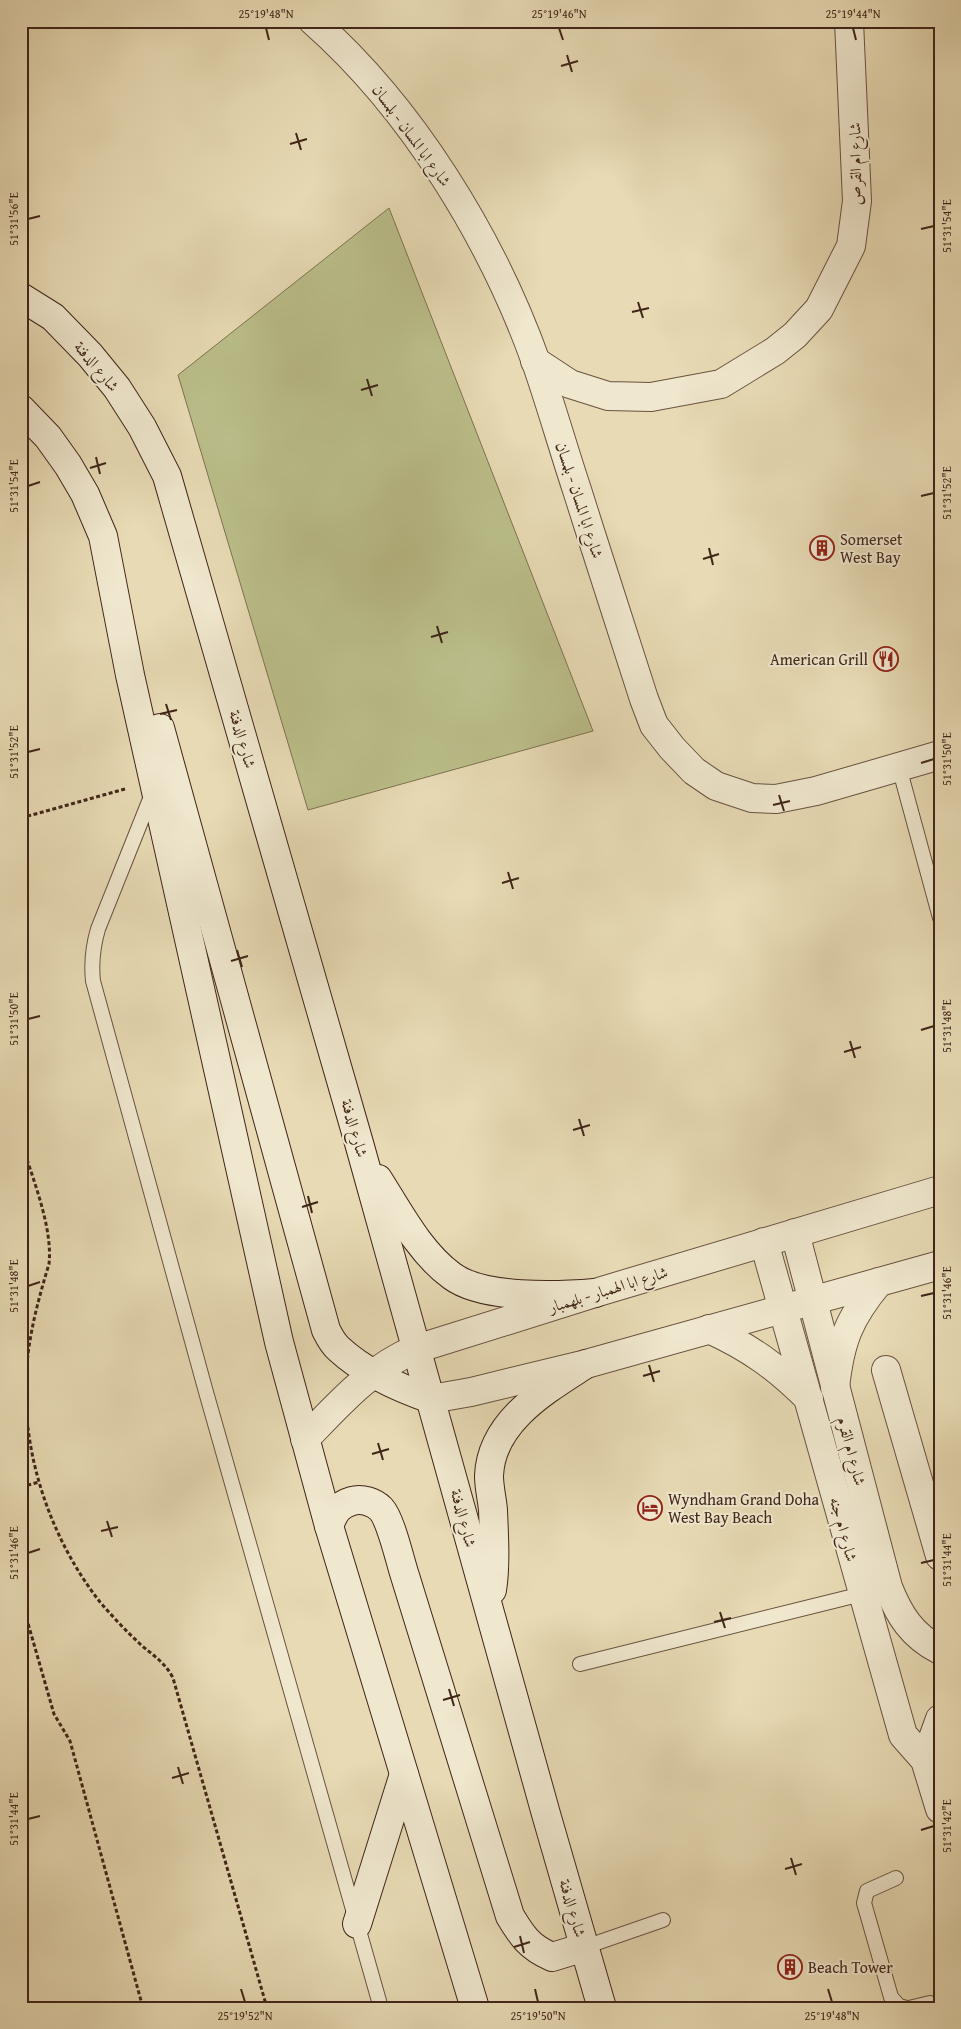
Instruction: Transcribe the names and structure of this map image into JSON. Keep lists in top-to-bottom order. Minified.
{"streets":{"main road":["شارع ابا المسان - بلمسان","شارع ام القرص","شارع الدفنة","شارع ابا الهمبار - بلهمبار","شارع ام القرم","شارع ام جنه"]},"crossings":[["شارع ابا المسان - بلمسان","شارع ام القرص"],["شارع الدفنة","شارع ابا الهمبار - بلهمبار"],["شارع ابا الهمبار - بلهمبار","شارع ام القرم"],["شارع ابا الهمبار - بلهمبار","شارع ام جنه"]],"places":{"building":["Somerset West Bay","Beach Tower"],"restaurant":["American Grill"],"hotel":["Wyndham Grand Doha West Bay Beach"]},"coordinates":["25°19'48\"N","25°19'46\"N","25°19'44\"N","51°31'56\"E","51°31'54\"E","51°31'52\"E","51°31'50\"E","51°31'48\"E","51°31'46\"E","51°31'44\"E","51°31'42\"E","25°19'52\"N","25°19'50\"N"]}
